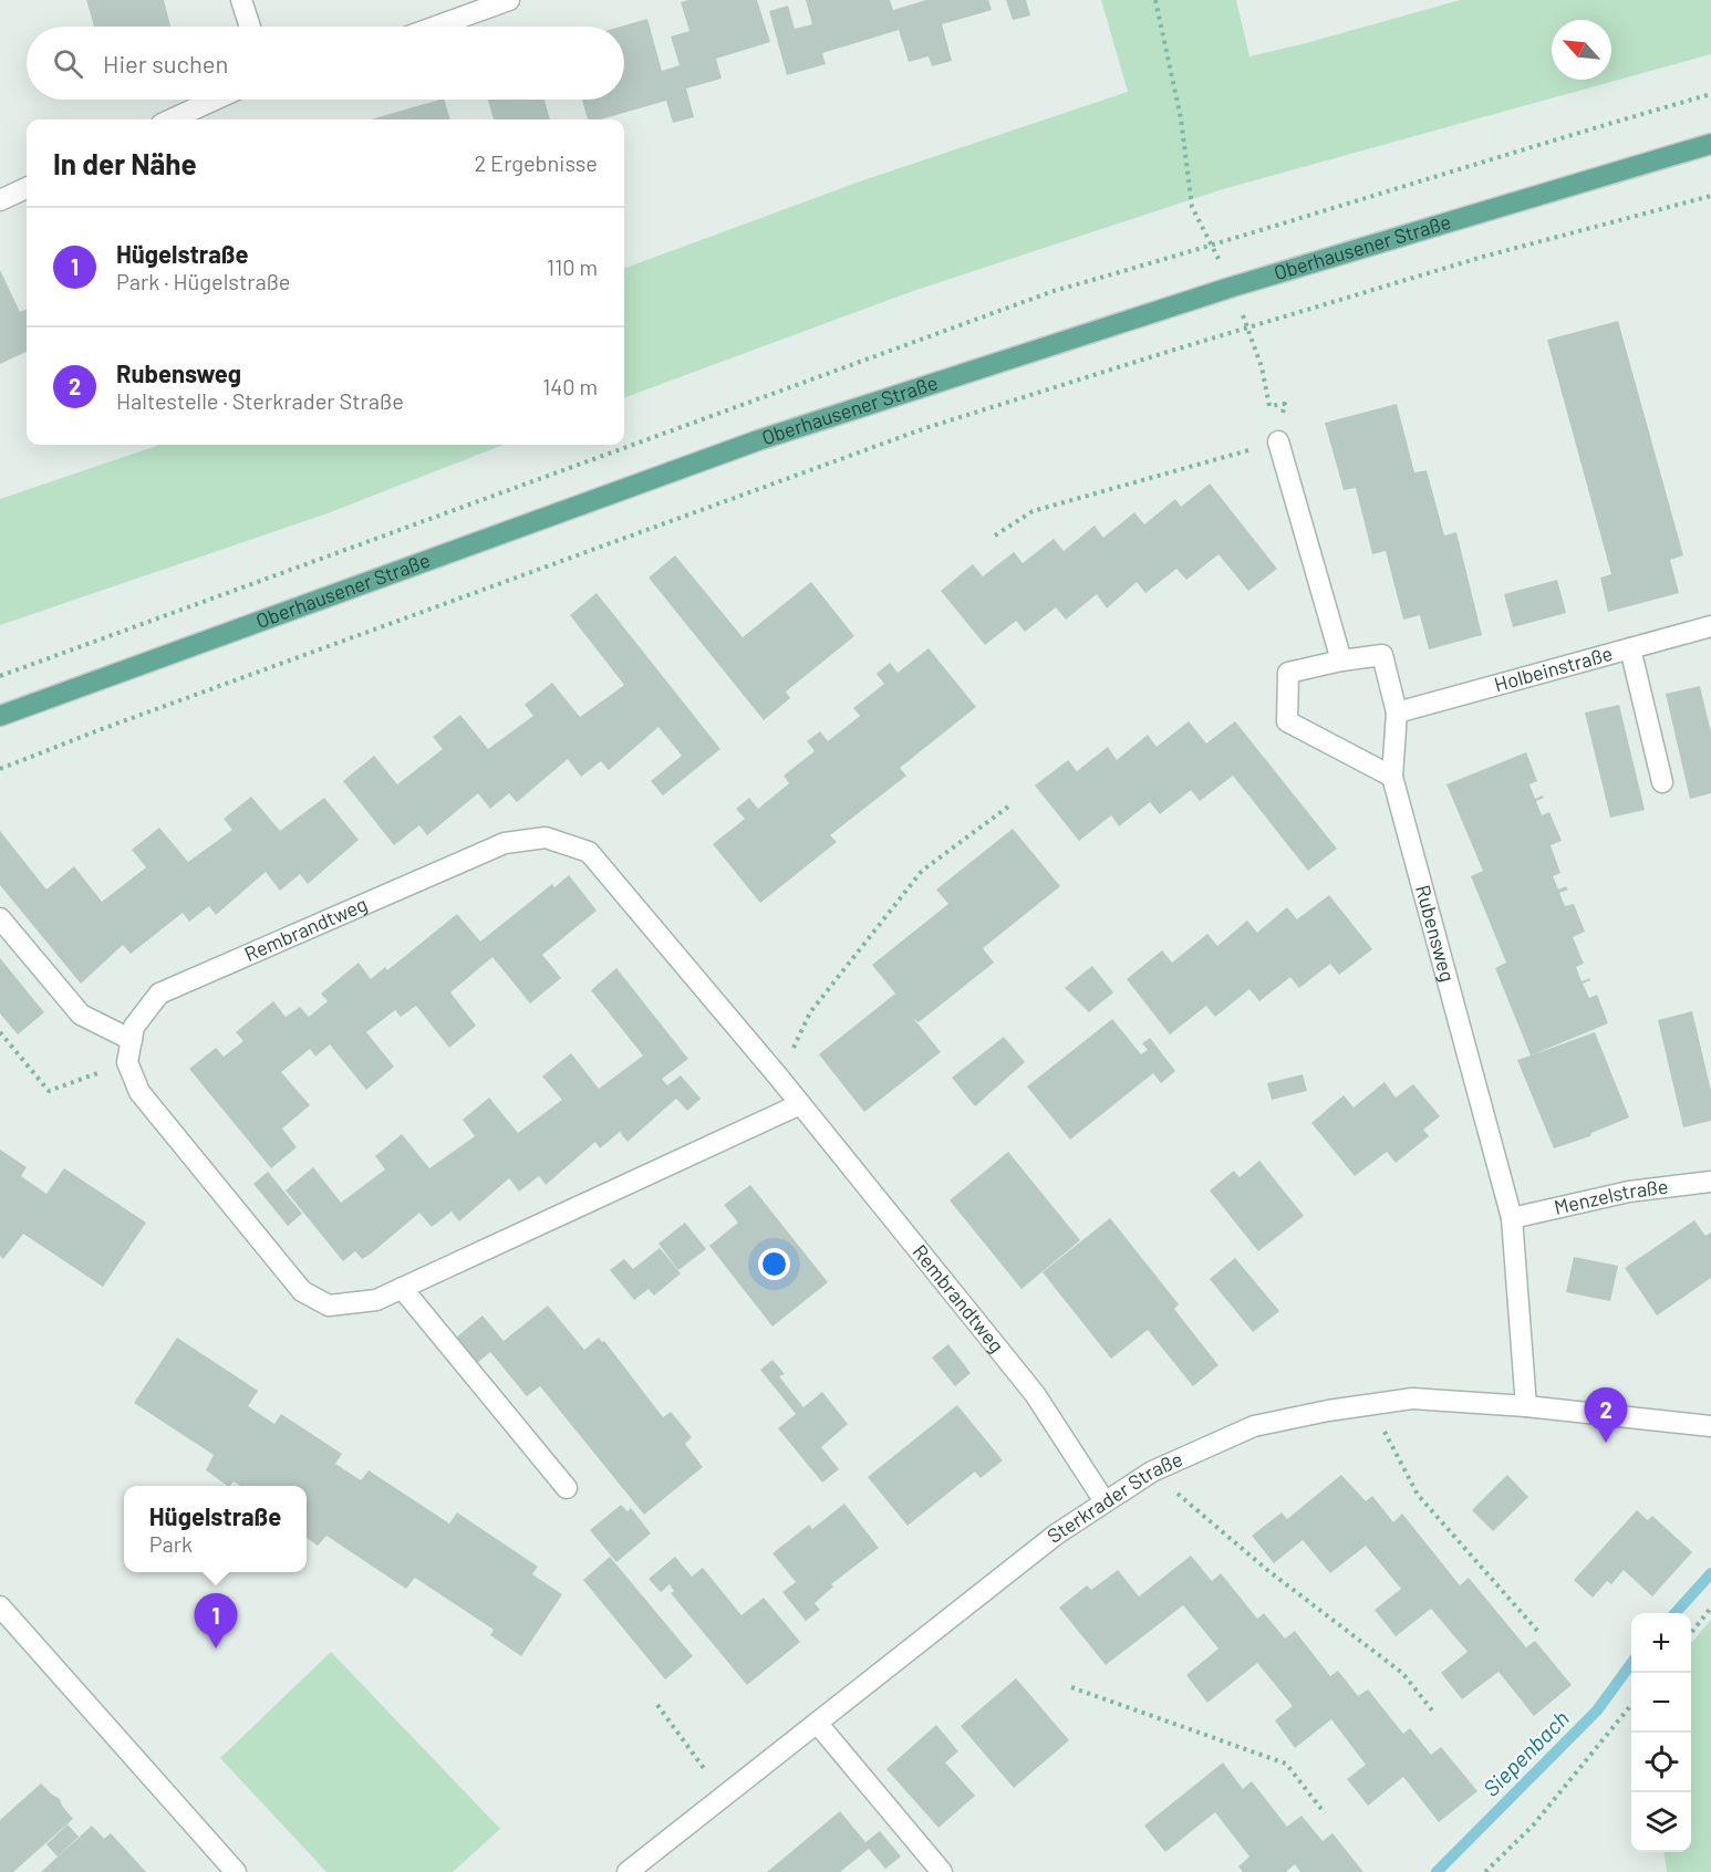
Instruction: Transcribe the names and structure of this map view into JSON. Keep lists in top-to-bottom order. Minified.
{"streets":{"main road":["Oberhausener Straße"],"street":["Holbeinstraße","Rembrandtweg","Rubensweg","Menzelstraße","Sterkrader Straße"]},"crossings":[["Holbeinstraße","Rubensweg"],["Rembrandtweg","Sterkrader Straße"],["Rubensweg","Menzelstraße"],["Rubensweg","Sterkrader Straße"]],"water":["Siepenbach"],"north":"top left","page":{"search":"Hier suchen","heading":["In der Nähe","2 Ergebnisse"],"list":[{"mark":"1","name":"Hügelstraße","note":"Park · Hügelstraße","value":"110 m"},{"mark":"2","name":"Rubensweg","note":"Haltestelle · Sterkrader Straße","value":"140 m"}],"pins":["2","1"],"popup":["Hügelstraße","Park"],"map_buttons":["+","−"]}}
